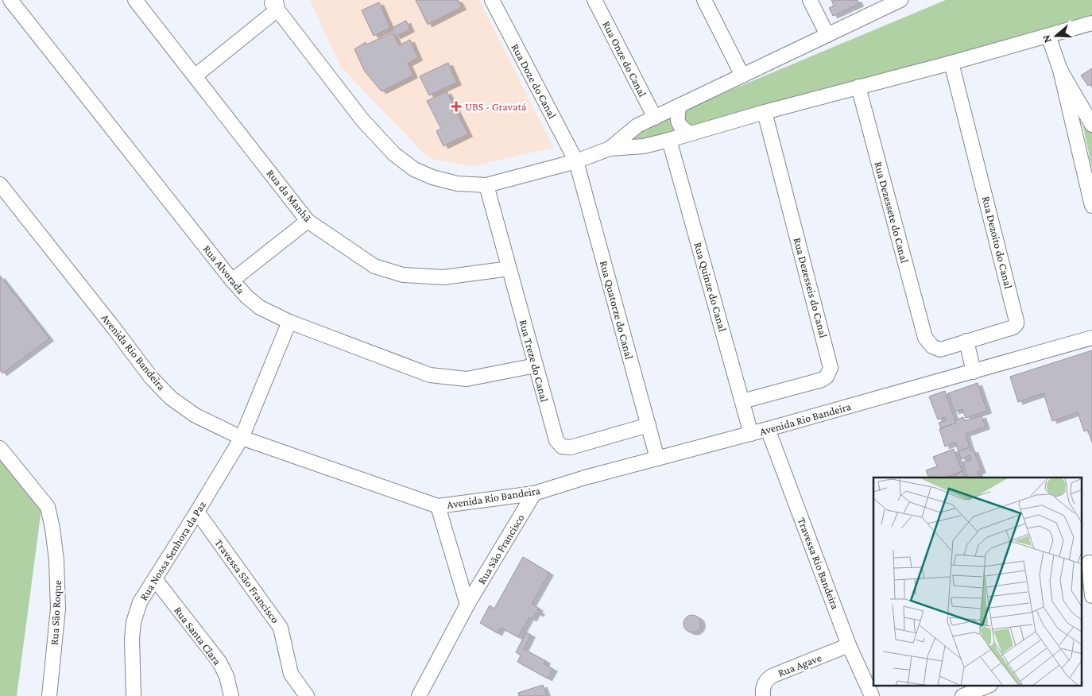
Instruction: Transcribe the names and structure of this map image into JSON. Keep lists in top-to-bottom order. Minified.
{"streets":{"street":["Rua Onze do Canal","Rua Doze do Canal","Rua da Manhã","Rua Dezessete do Canal","Rua Dezoito do Canal","Rua Alvorada","Rua Quinze do Canal","Rua Dezesseis do Canal","Rua Quatorze do Canal","Avenida Rio Bandeira","Rua Treze do Canal","Rua São Francisco","Rua Nossa Senhora da Paz","Travessa Rio Bandeira","Travessa São Francisco","Rua São Roque","Rua Santa Clara","Rua Agave"]},"crossings":[["Rua Doze do Canal","Rua Quatorze do Canal"],["Rua da Manhã","Rua Treze do Canal"],["Rua Dezessete do Canal","Rua Dezoito do Canal"],["Rua Alvorada","Rua Treze do Canal"],["Rua Alvorada","Rua Nossa Senhora da Paz"],["Rua Quinze do Canal","Rua Dezesseis do Canal"],["Rua Quinze do Canal","Avenida Rio Bandeira"],["Rua Quatorze do Canal","Avenida Rio Bandeira"],["Rua Quatorze do Canal","Rua Treze do Canal"],["Avenida Rio Bandeira","Rua São Francisco"],["Avenida Rio Bandeira","Rua Nossa Senhora da Paz"],["Avenida Rio Bandeira","Travessa Rio Bandeira"],["Rua Nossa Senhora da Paz","Travessa São Francisco"],["Rua Nossa Senhora da Paz","Rua Santa Clara"],["Travessa Rio Bandeira","Rua Agave"]],"places":{"health":["UBS - Gravatá"]},"north":"left"}
